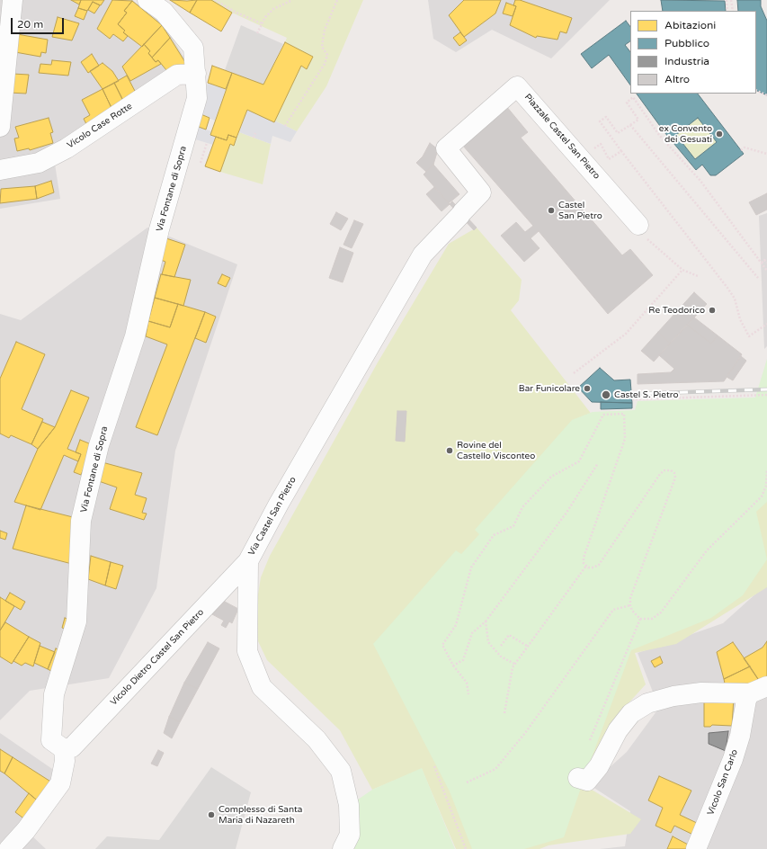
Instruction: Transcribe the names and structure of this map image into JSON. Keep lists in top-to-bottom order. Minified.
{"streets":{"street":["Vicolo Case Rotte","Piazzale Castel San Pietro","Via Fontane di Sopra","Via Castel San Pietro","Vicolo Dietro Castel San Pietro","Vicolo San Carlo"]},"crossings":[["Vicolo Case Rotte","Via Fontane di Sopra"],["Piazzale Castel San Pietro","Via Castel San Pietro"],["Via Fontane di Sopra","Vicolo Dietro Castel San Pietro"],["Via Castel San Pietro","Vicolo Dietro Castel San Pietro"]],"places":["ex Convento dei Gesuati","Castel San Pietro","Re Teodorico","Bar Funicolare","Castel S. Pietro","Rovine del Castello Visconteo","Complesso di Santa Maria di Nazareth"],"legend":["Abitazioni","Pubblico","Industria","Altro"],"scale_bar":"20 m"}
